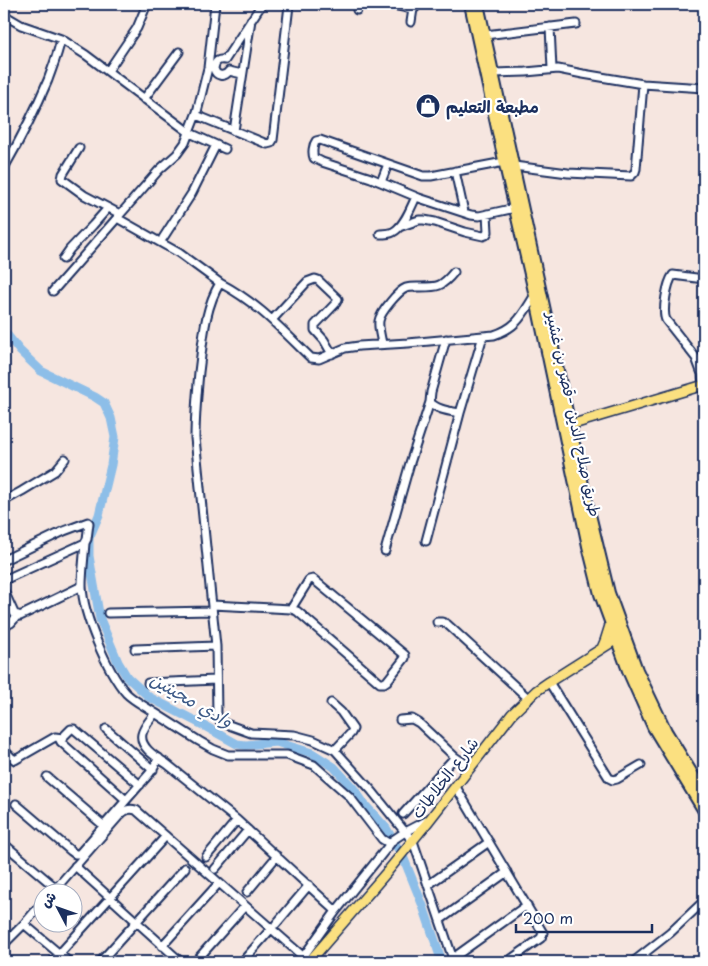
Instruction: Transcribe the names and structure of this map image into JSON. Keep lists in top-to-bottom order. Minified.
{"streets":{"highway":["طريق صلاح الدين -قصر بن غشير"],"main road":["شارع الخلاطات"]},"crossings":[["طريق صلاح الدين -قصر بن غشير","شارع الخلاطات"]],"water":["وادي مجينين"],"places":{"shop":["مطبعة التعليم"]},"scale_bar":"200 m","north":"top left"}
